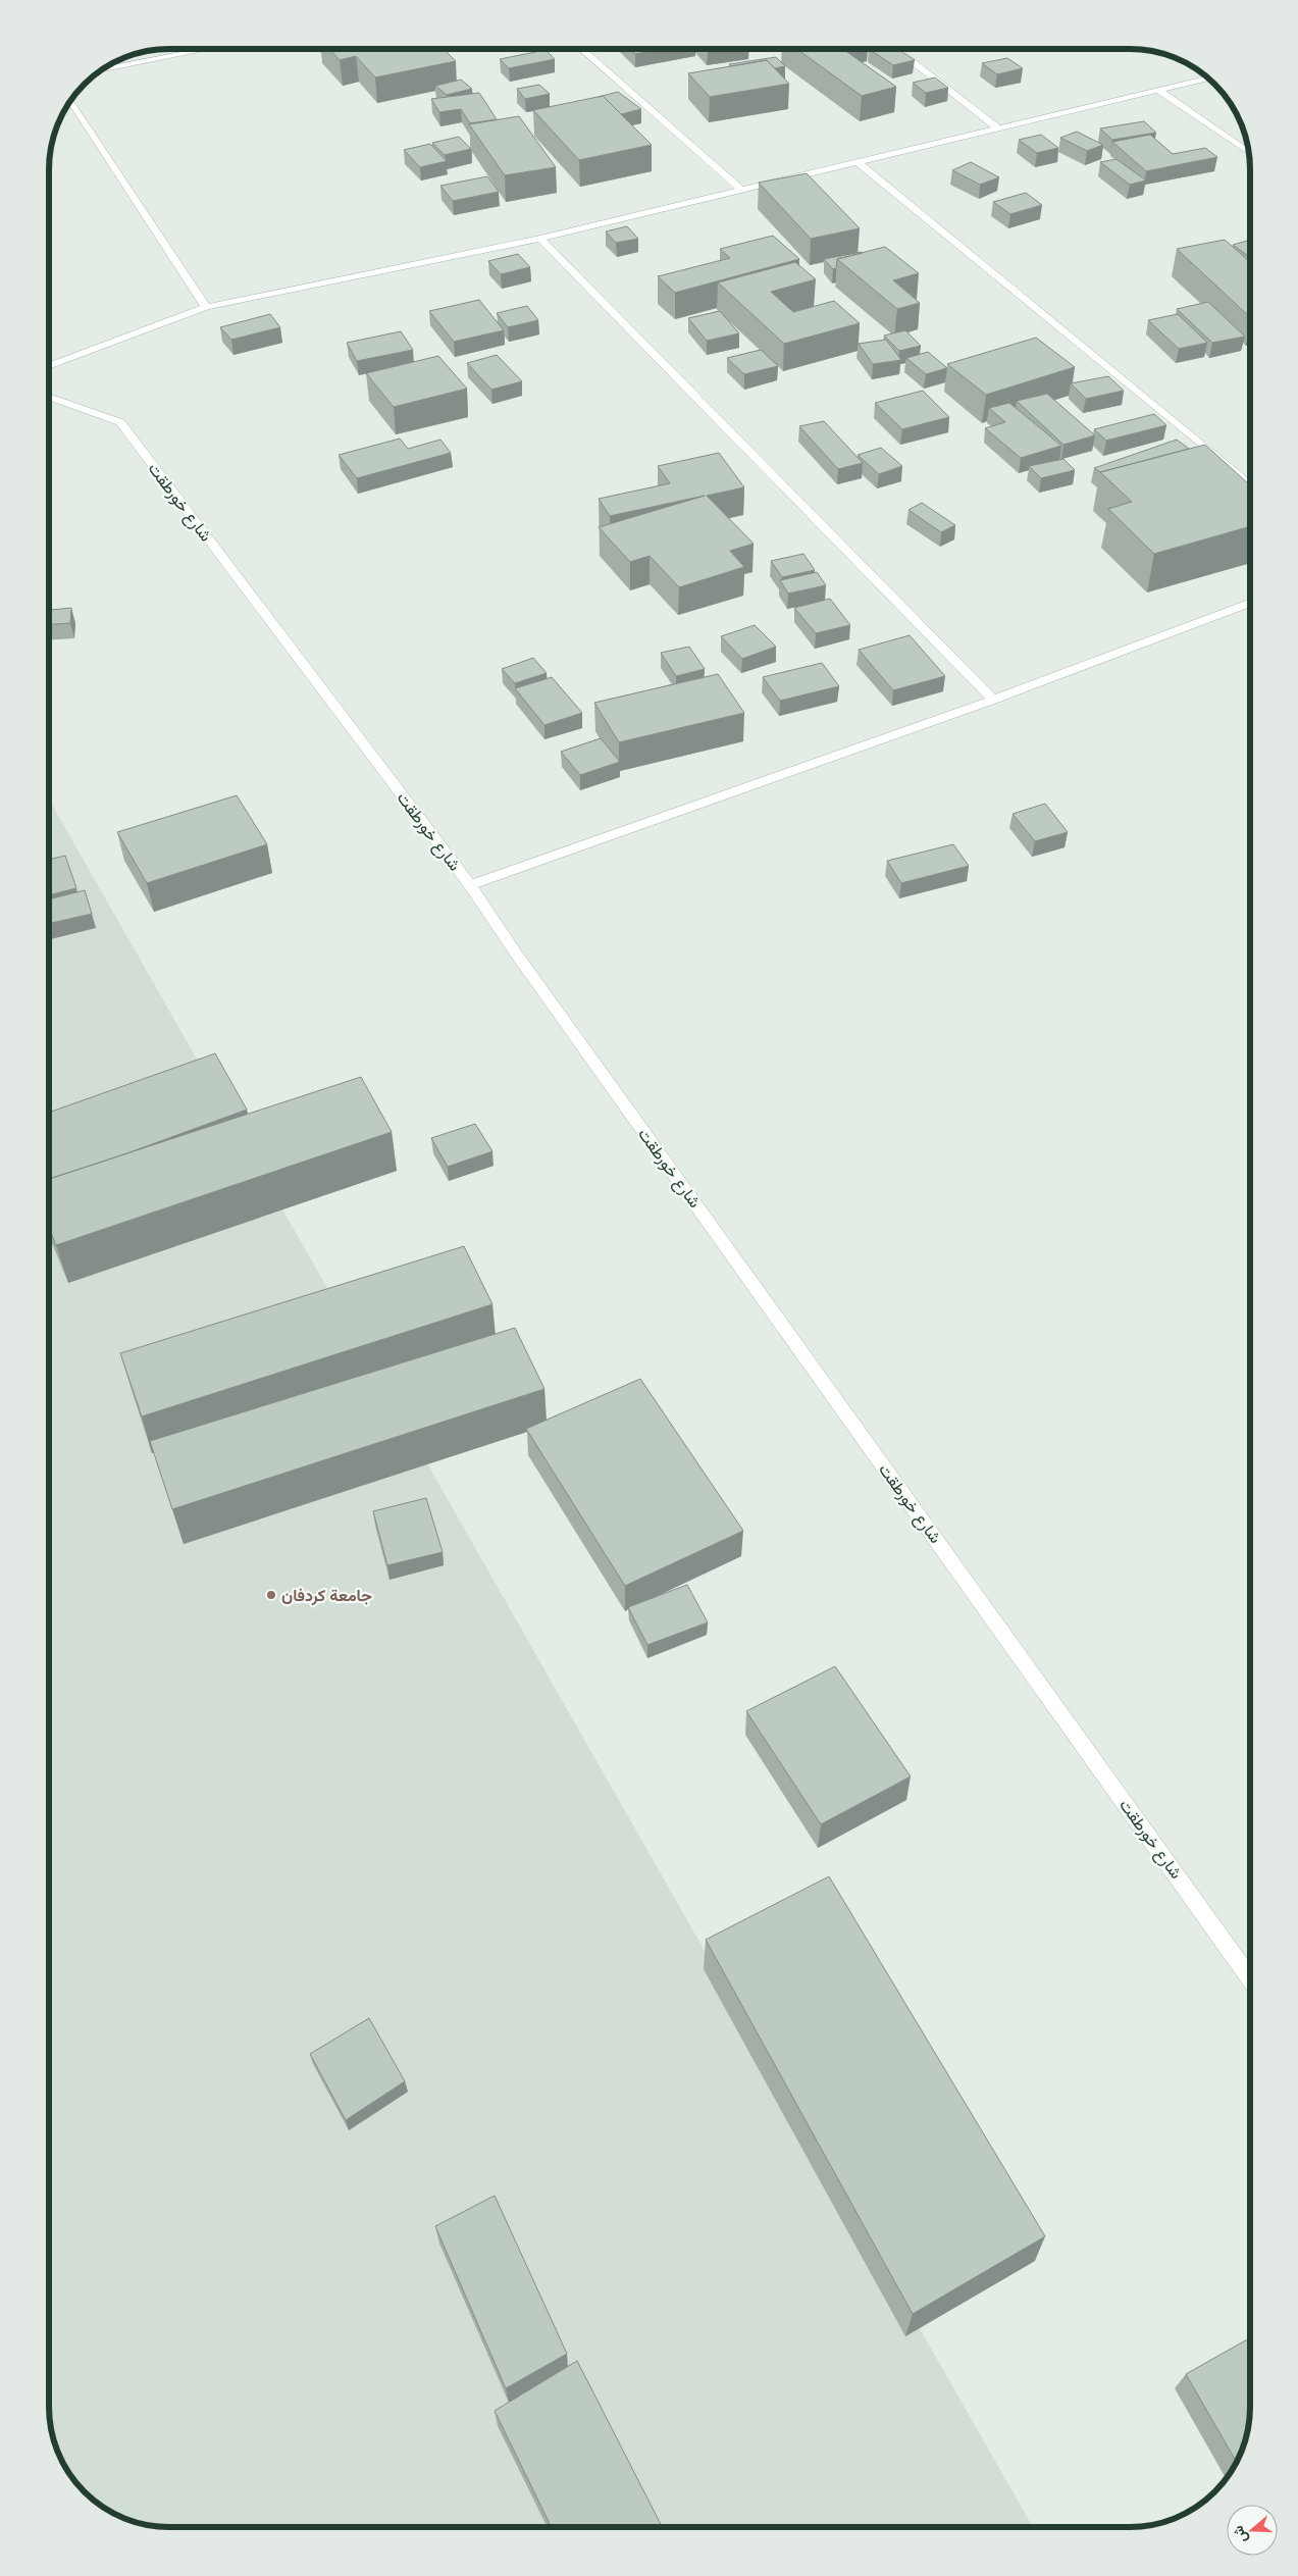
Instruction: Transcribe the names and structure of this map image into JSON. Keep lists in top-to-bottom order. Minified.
{"streets":{"street":["شارع خورطقت"]},"places":["جامعة كردفان"],"north":"left"}
